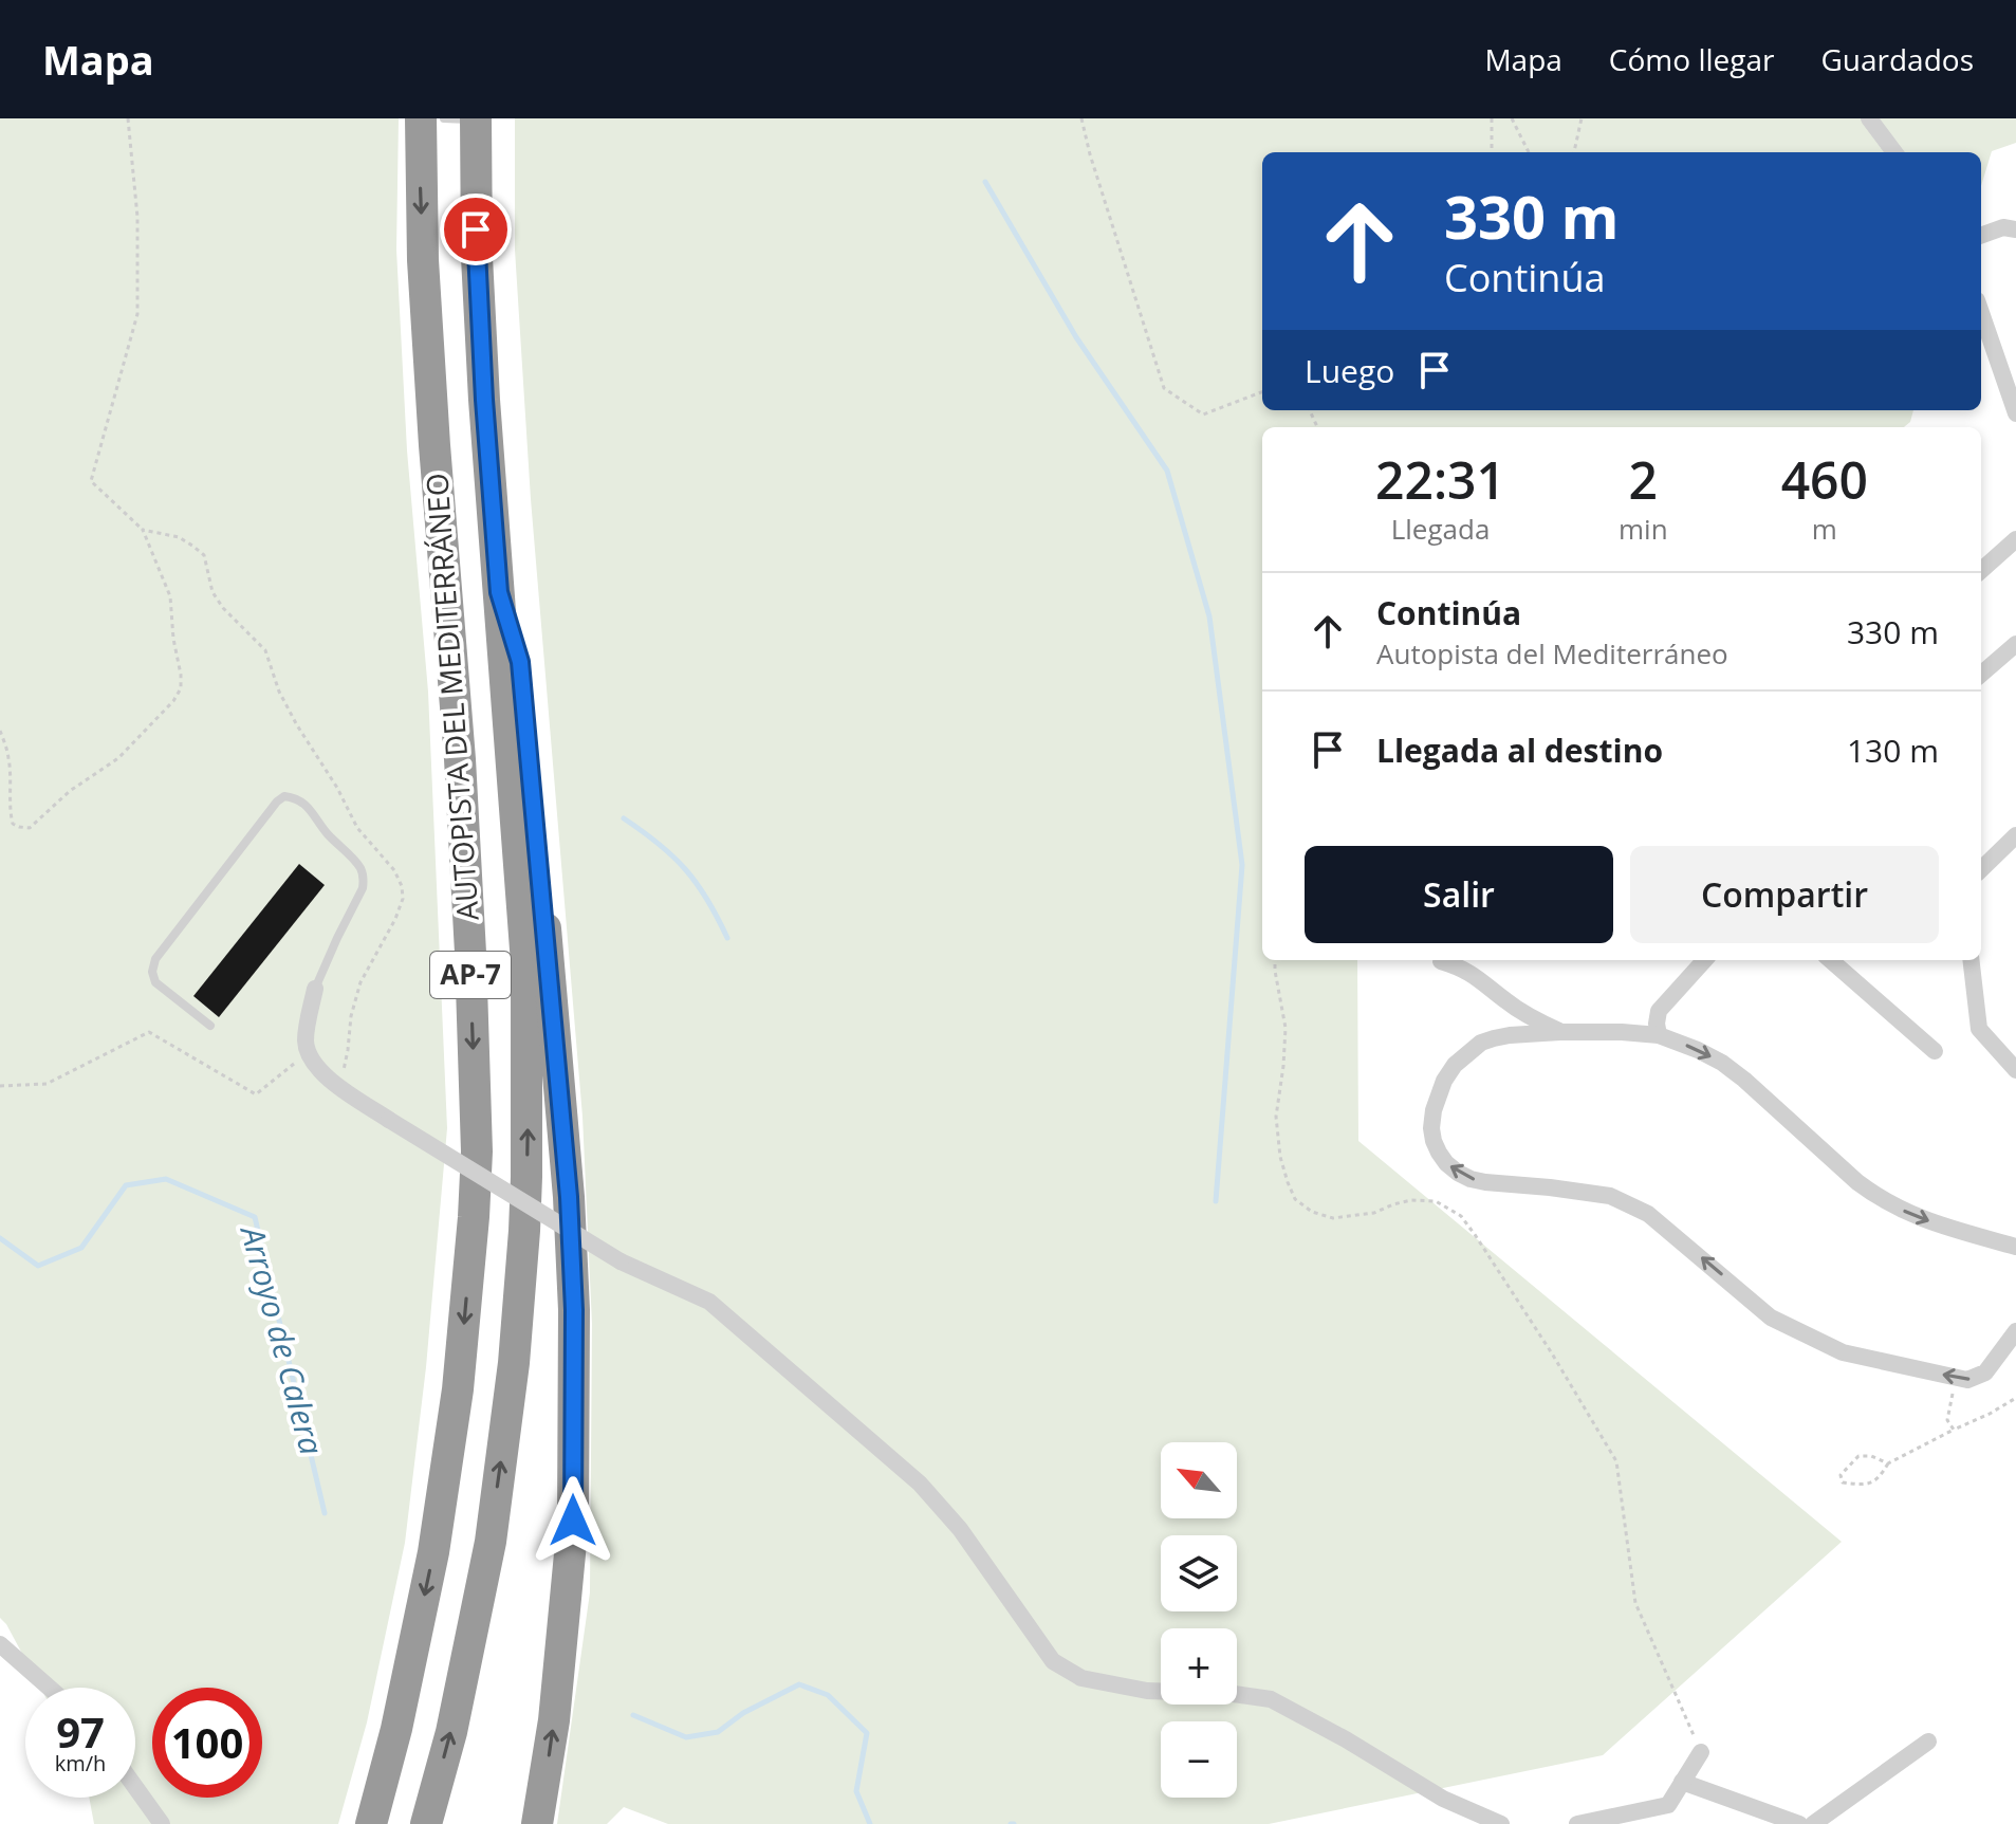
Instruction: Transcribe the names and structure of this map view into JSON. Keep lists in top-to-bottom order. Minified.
{"streets":{"highway":["AUTOPISTA DEL MEDITERRÁNEO","AP-7"]},"water":["Arroyo de Calera"],"north":"top left","page":{"header":"Mapa","nav":["Mapa","Cómo llegar","Guardados"],"turn":["330 m","Continúa"],"then":"Luego","eta":["22:31","Llegada","2","min","460","m"],"list":[{"name":"Continúa","note":"Autopista del Mediterráneo","value":"330 m"},{"name":"Llegada al destino","value":"130 m"}],"buttons":["Salir","Compartir"],"map_buttons":["+","−"],"speed":"97 km/h","limit":"100"}}
